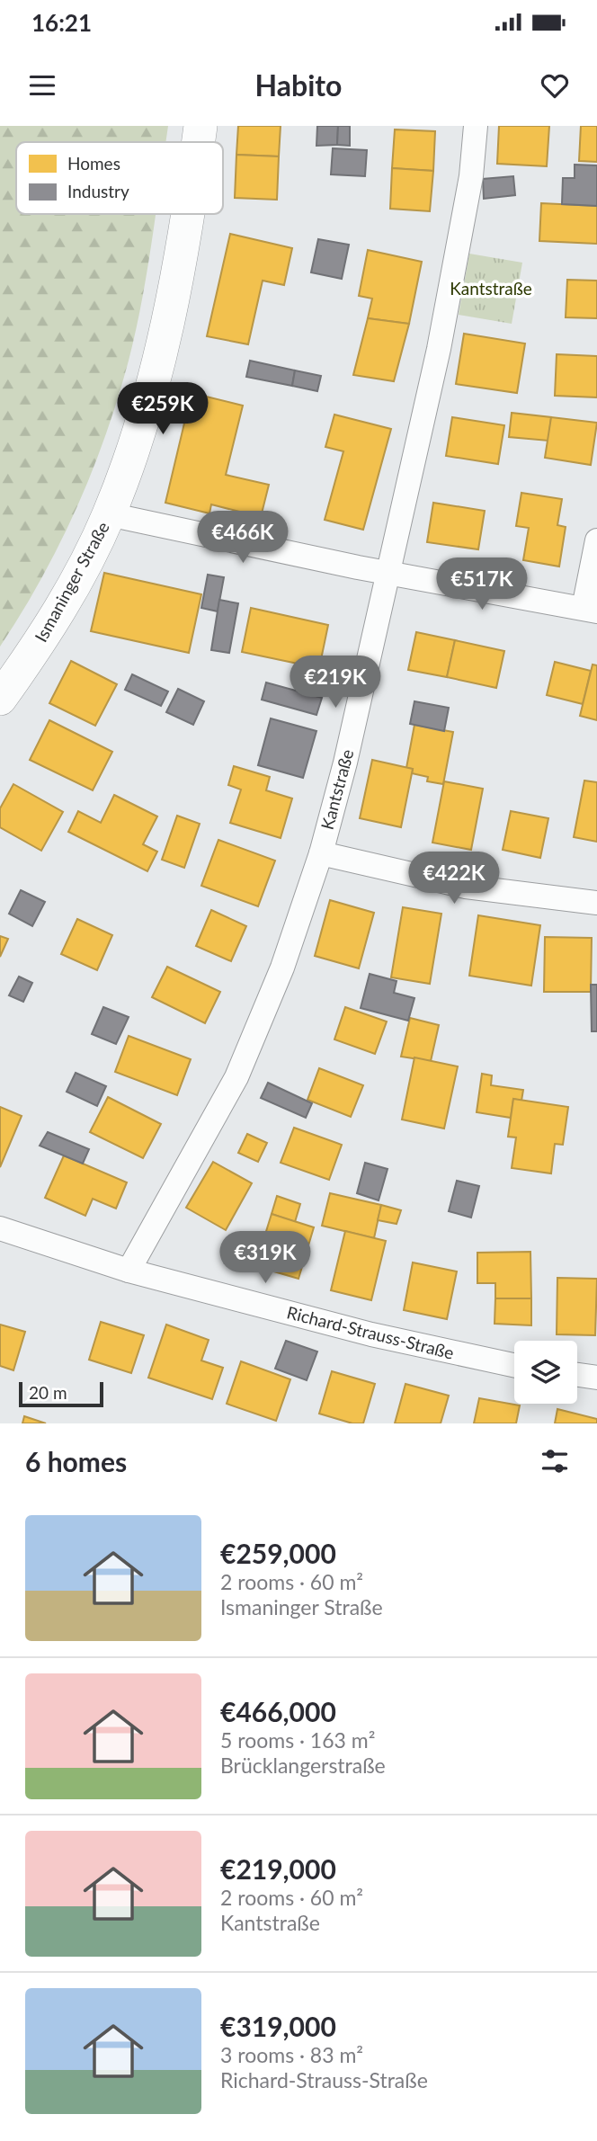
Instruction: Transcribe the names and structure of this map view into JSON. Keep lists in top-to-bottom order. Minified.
{"streets":{"street":["Ismaninger Straße","Kantstraße","Richard-Strauss-Straße"]},"crossings":[["Kantstraße","Richard-Strauss-Straße"]],"parks":["Kantstraße"],"legend":["Homes","Industry"],"scale_bar":"20 m","page":{"status":"16:21","header":"Habito","price":["€259K","€466K","€517K","€219K","€422K","€319K"],"scale":"20 m","heading":"6 homes","list":[{"name":"€259,000","note":"2 rooms · 60 m² · Ismaninger Straße"},{"name":"€466,000","note":"5 rooms · 163 m² · Brücklangerstraße"},{"name":"€219,000","note":"2 rooms · 60 m² · Kantstraße"},{"name":"€319,000","note":"3 rooms · 83 m² · Richard-Strauss-Straße"}]}}
